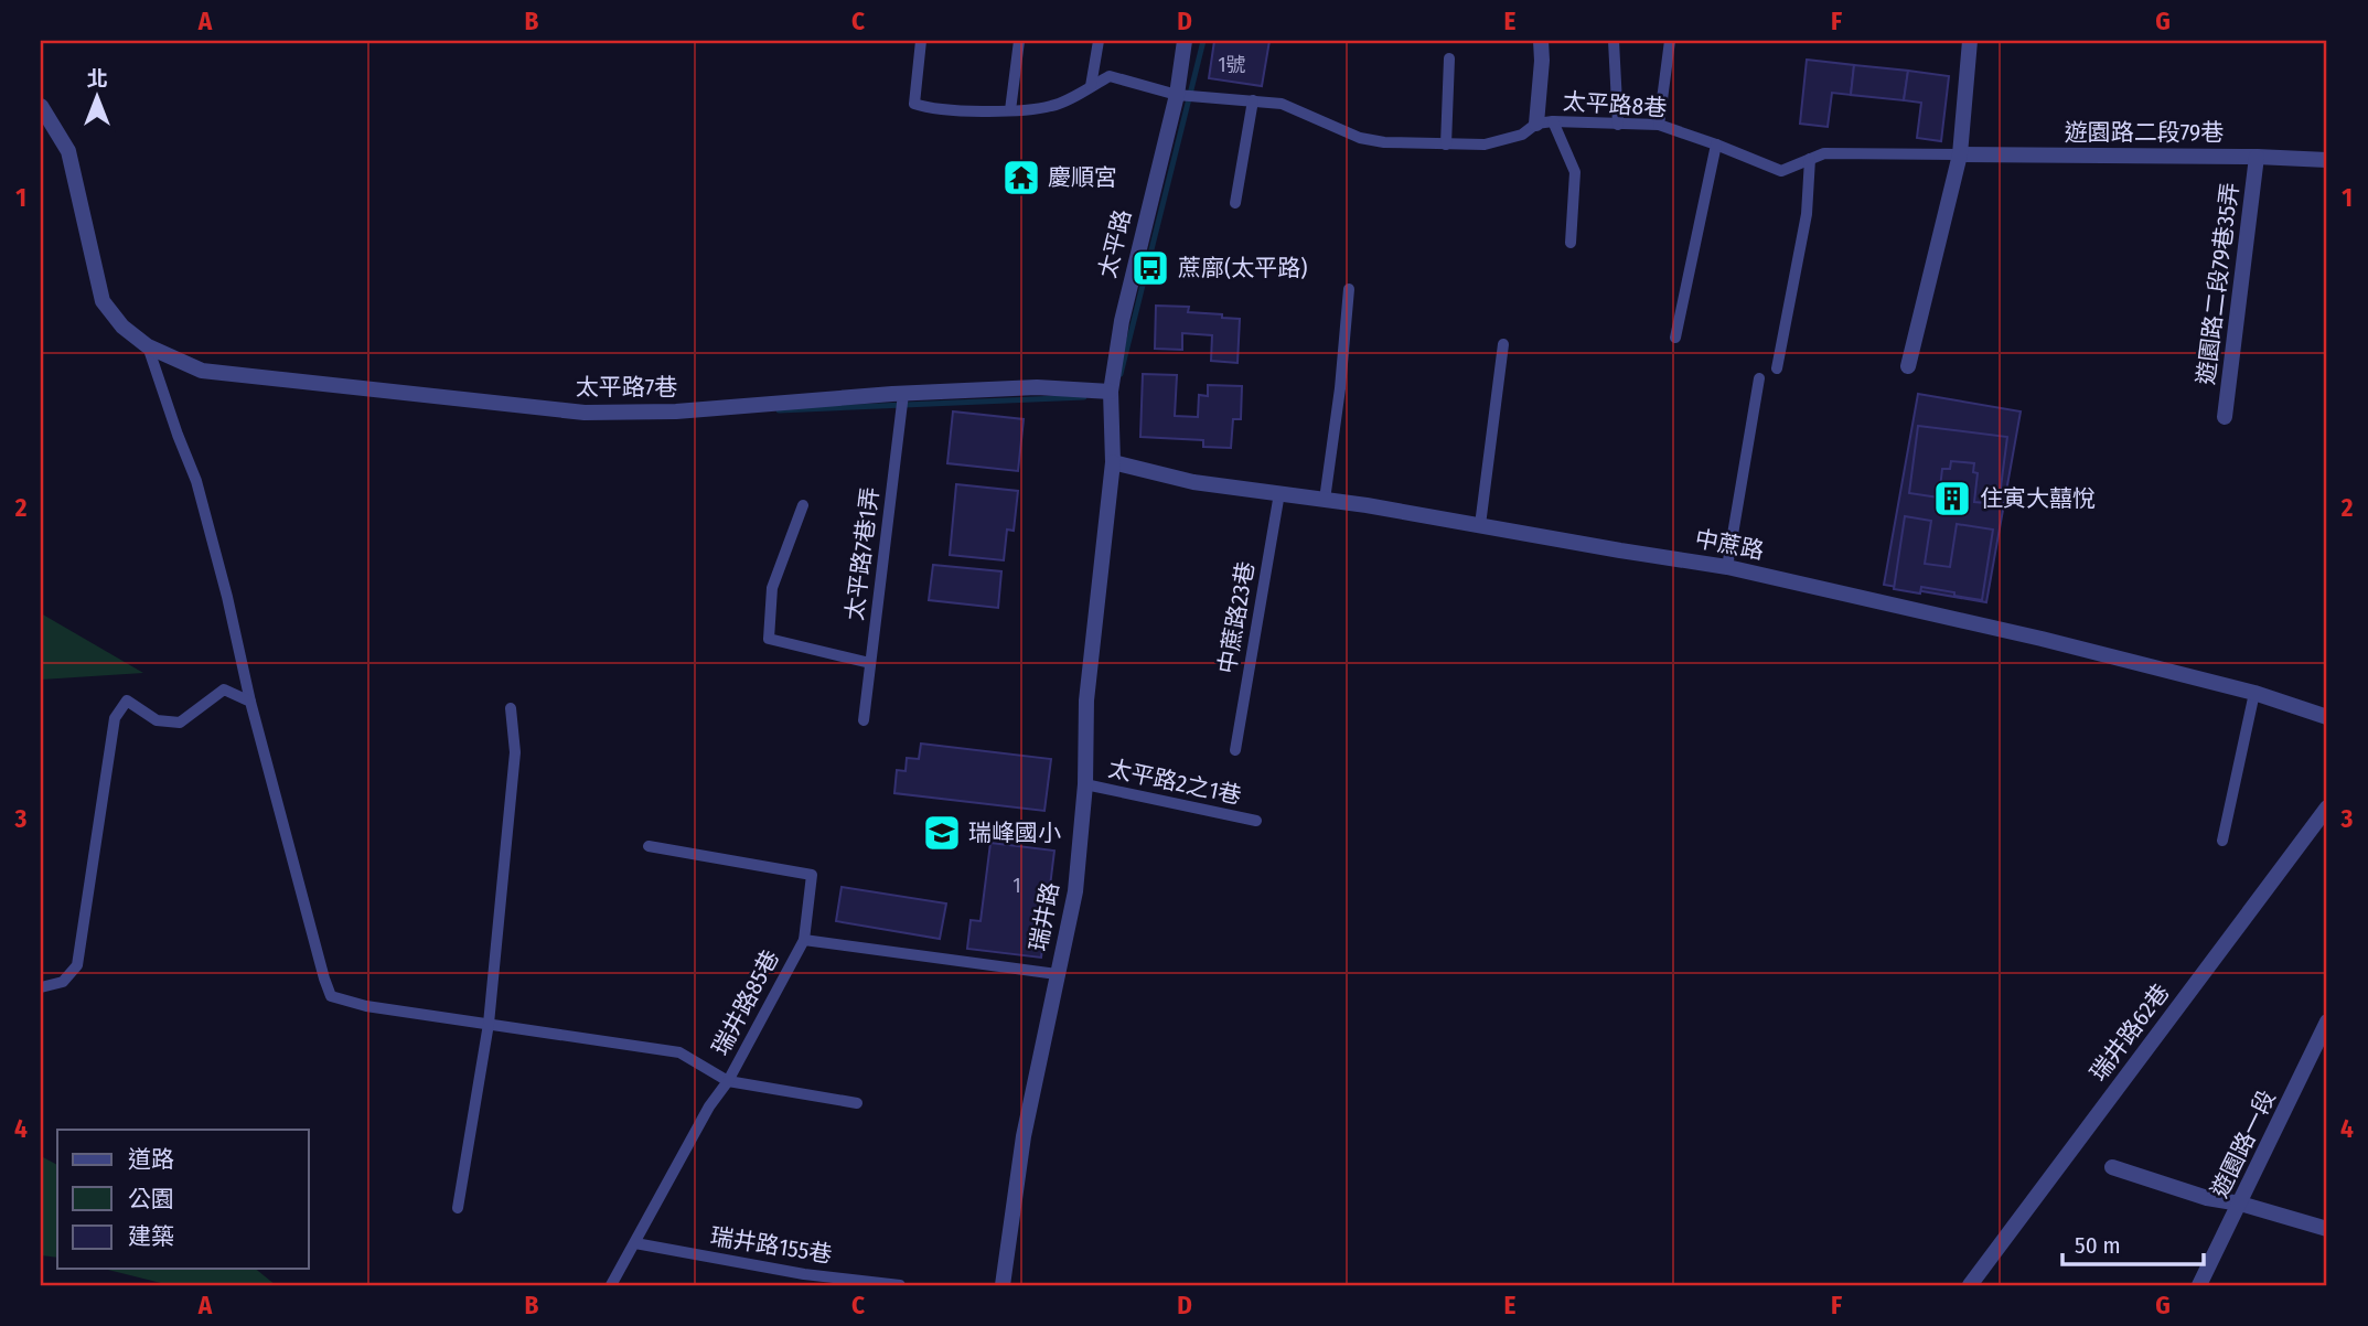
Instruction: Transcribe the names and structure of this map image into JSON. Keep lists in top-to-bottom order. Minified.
{"streets":{"street":["遊園路二段79巷","太平路","遊園路二段79巷35弄","太平路7巷","中蔗路","瑞井路","瑞井路62巷","遊園路一段"],"lane":["太平路8巷","太平路7巷1弄","中蔗路23巷","太平路2之1巷","瑞井路85巷","瑞井路155巷"]},"crossings":[["太平路8巷","遊園路二段79巷"],["太平路8巷","太平路"],["遊園路二段79巷","遊園路二段79巷35弄"],["太平路","太平路7巷"],["太平路","中蔗路"],["太平路","瑞井路"],["太平路7巷","太平路7巷1弄"],["中蔗路","中蔗路23巷"],["中蔗路","瑞井路"],["太平路2之1巷","瑞井路"],["瑞井路85巷","瑞井路155巷"]],"places":{"temple":["慶順宮"],"bus stop":["蔗廍(太平路)"],"building":["住寅大囍悅"],"school or university":["瑞峰國小"]},"house_numbers":["1號","1"],"legend":["道路","公園","建築"],"scale_bar":"50 m","north":"top","grid":{"columns":["A","B","C","D","E","F","G"],"rows":["1","2","3","4"]}}
